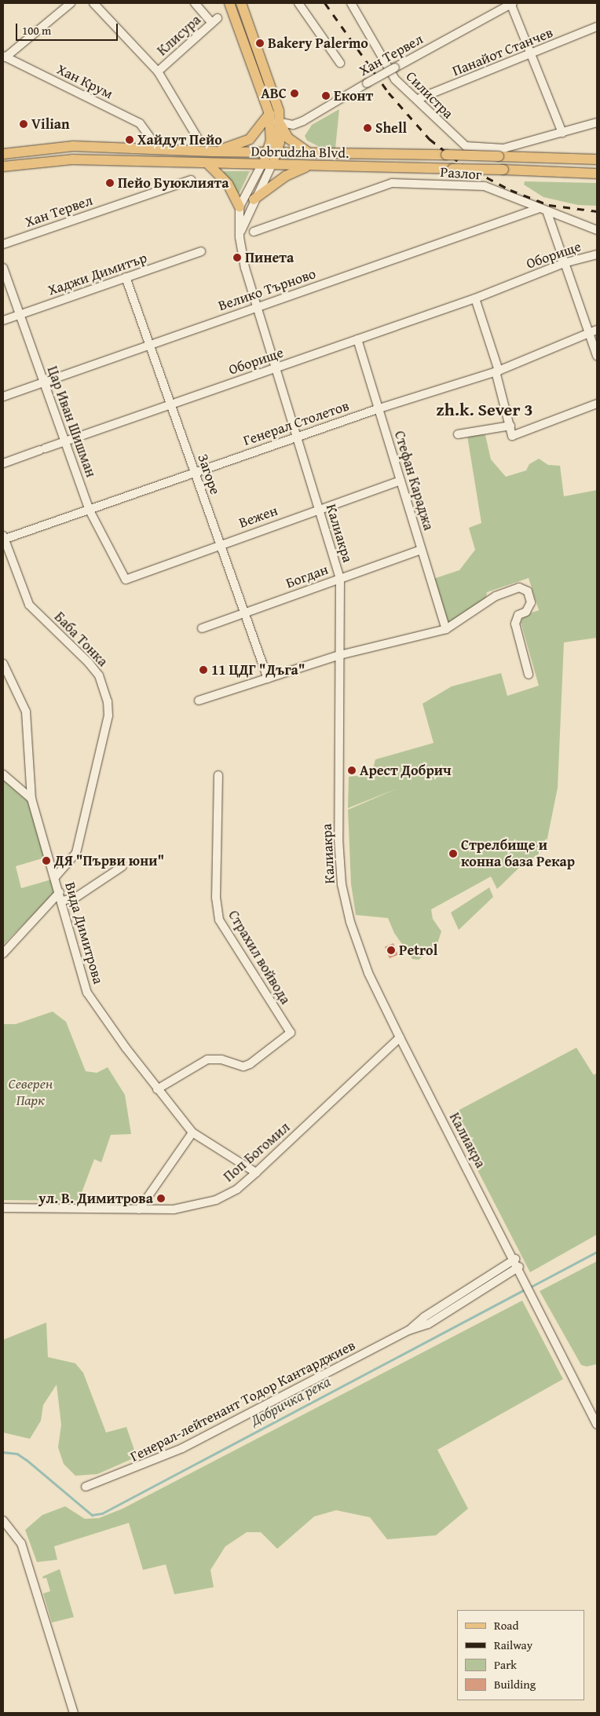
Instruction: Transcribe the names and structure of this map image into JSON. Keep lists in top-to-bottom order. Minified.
{"streets":{"main road":["Dobrudzha Blvd."],"street":["Клисура","Панайот Станчев","Хан Тервел","Хан Крум","Силистра","Разлог","Оборище","Хаджи Димитър","Велико Търново","Цар Иван Шишман","Генерал Столетов","Загоре","Стефан Караджа","Вежен","Калиакра","Богдан","Баба Тонка","Вида Димитрова","Страхил войвода","Поп Богомил","Генерал-лейтенант Тодор Кантарджиев"]},"crossings":[["Панайот Станчев","Силистра"],["Силистра","Dobrudzha Blvd."],["Dobrudzha Blvd.","Калиакра"],["Разлог","Велико Търново"],["Оборище","Цар Иван Шишман"],["Оборище","Загоре"],["Оборище","Стефан Караджа"],["Оборище","Калиакра"],["Хаджи Димитър","Цар Иван Шишман"],["Хаджи Димитър","Загоре"],["Велико Търново","Цар Иван Шишман"],["Велико Търново","Загоре"],["Велико Търново","Калиакра"],["Цар Иван Шишман","Генерал Столетов"],["Цар Иван Шишман","Вежен"],["Генерал Столетов","Загоре"],["Генерал Столетов","Стефан Караджа"],["Генерал Столетов","Калиакра"],["Генерал Столетов","Баба Тонка"],["Загоре","Вежен"],["Загоре","Богдан"],["Стефан Караджа","Вежен"],["Стефан Караджа","Богдан"],["Вежен","Калиакра"],["Калиакра","Богдан"],["Калиакра","Поп Богомил"],["Калиакра","Генерал-лейтенант Тодор Кантарджиев"],["Баба Тонка","Вида Димитрова"],["Вида Димитрова","Страхил войвода"],["Вида Димитрова","Поп Богомил"]],"districts":["zh.k. Sever 3"],"water":["Добричка река"],"parks":["Северен Парк"],"places":["Bakery Palermo","ABC","Еконт","Vilian","Shell","Хайдут Пейо","Пейо Буюклията","Пинета","11 ЦДГ \"Дъга\"","Арест Добрич","Стрелбище и конна база Рекар","ДЯ \"Първи юни\"","Petrol","ул. В. Димитрова"],"legend":["Road","Railway","Park","Building"],"scale_bar":"100 m"}
